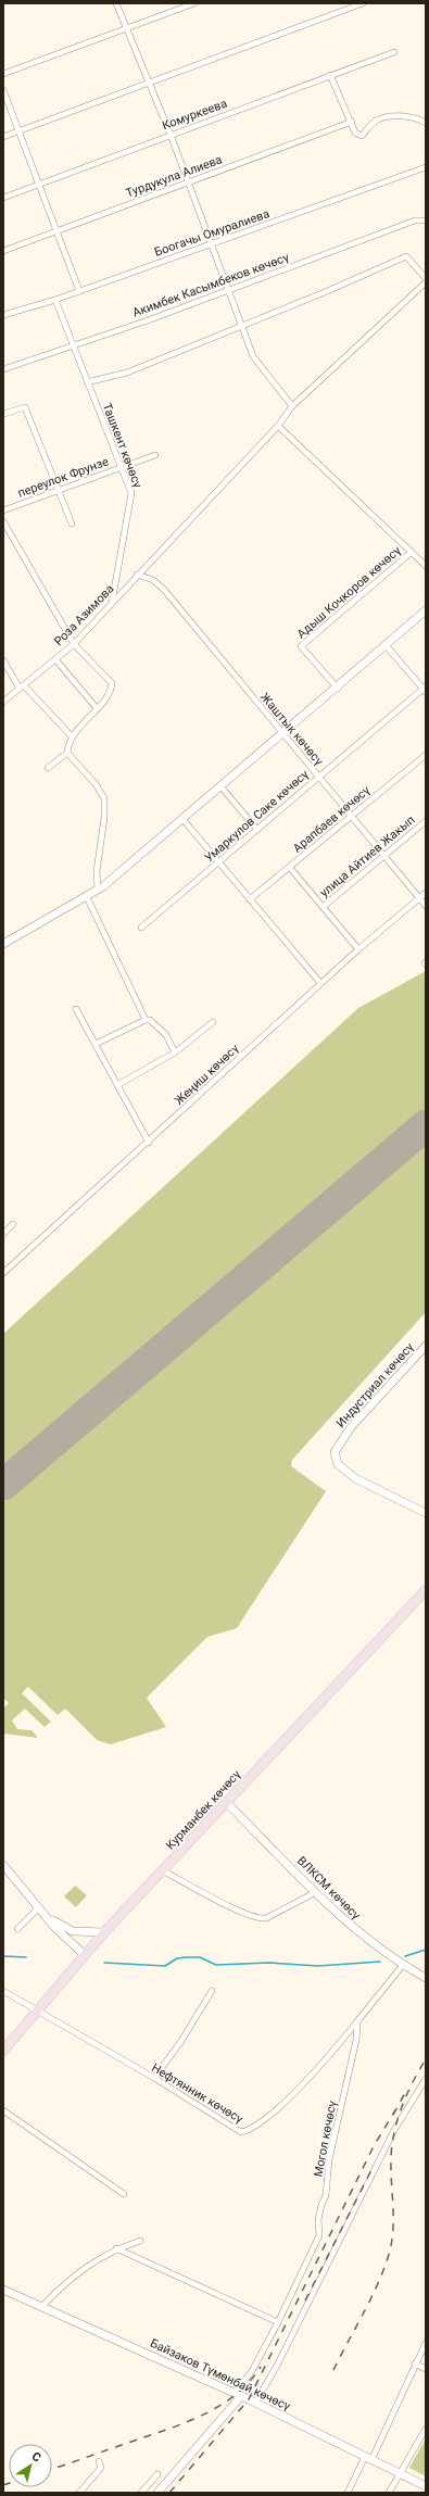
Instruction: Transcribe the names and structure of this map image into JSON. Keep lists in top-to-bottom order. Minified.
{"streets":{"main road":["Индустриал көчөсү","Курманбек көчөсү","ВЛКСМ көчөсү","Байзаков Түмөнбай көчөсү"],"street":["Комуркеева","Турдукула Алиева","Боогачы Омуралиева","Акимбек Касымбеков көчөсү","Ташкент көчөсү","переулок Фрунзе","Адыш Кочкоров көчөсү","Роза Азимова","Жаштык көчөсү","Умаркулов Саке көчөсү","Арапбаев көчөсү","улица Айтиев Жакып","Жеңиш көчөсү","Нефтянник көчөсү","Могол көчөсү"]},"crossings":[["Боогачы Омуралиева","Ташкент көчөсү"],["Акимбек Касымбеков көчөсү","Ташкент көчөсү"],["Ташкент көчөсү","переулок Фрунзе"],["Ташкент көчөсү","Роза Азимова"],["Роза Азимова","Жаштык көчөсү"],["Жаштык көчөсү","Умаркулов Саке көчөсү"],["Жаштык көчөсү","Арапбаев көчөсү"],["Жаштык көчөсү","улица Айтиев Жакып"],["Жаштык көчөсү","Жеңиш көчөсү"],["Курманбек көчөсү","ВЛКСМ көчөсү"],["Курманбек көчөсү","Нефтянник көчөсү"],["Нефтянник көчөсү","Могол көчөсү"],["Могол көчөсү","Байзаков Түмөнбай көчөсү"]],"north":"top right"}
